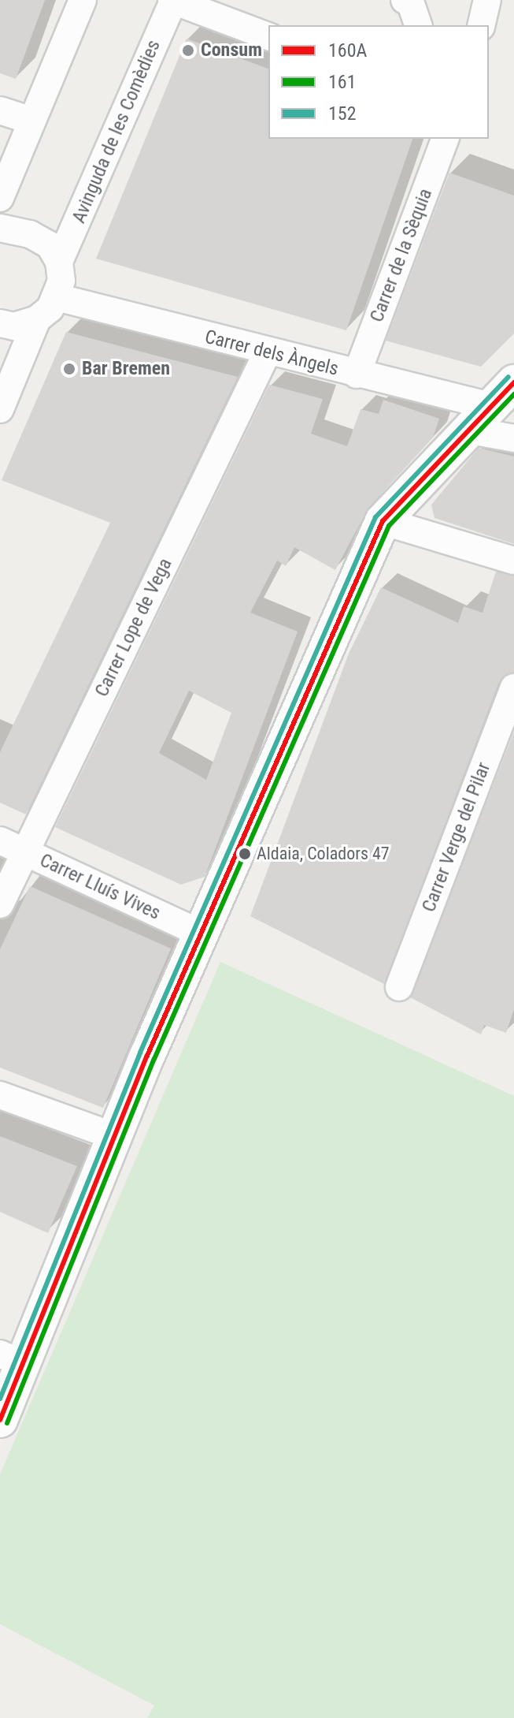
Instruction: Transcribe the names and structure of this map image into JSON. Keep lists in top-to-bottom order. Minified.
{"streets":{"street":["Avinguda de les Comèdies","Carrer de la Sèquia","Carrer dels Àngels","Carrer Lope de Vega","Carrer Verge del Pilar","Carrer Lluís Vives"]},"crossings":[["Carrer de la Sèquia","Carrer dels Àngels"],["Carrer dels Àngels","Carrer Lope de Vega"],["Carrer Lope de Vega","Carrer Lluís Vives"]],"places":["Consum","Bar Bremen","Aldaia, Coladors 47"],"lines":["transit line 152","transit line 160A","transit line 161"],"legend":["160A","161","152"]}
